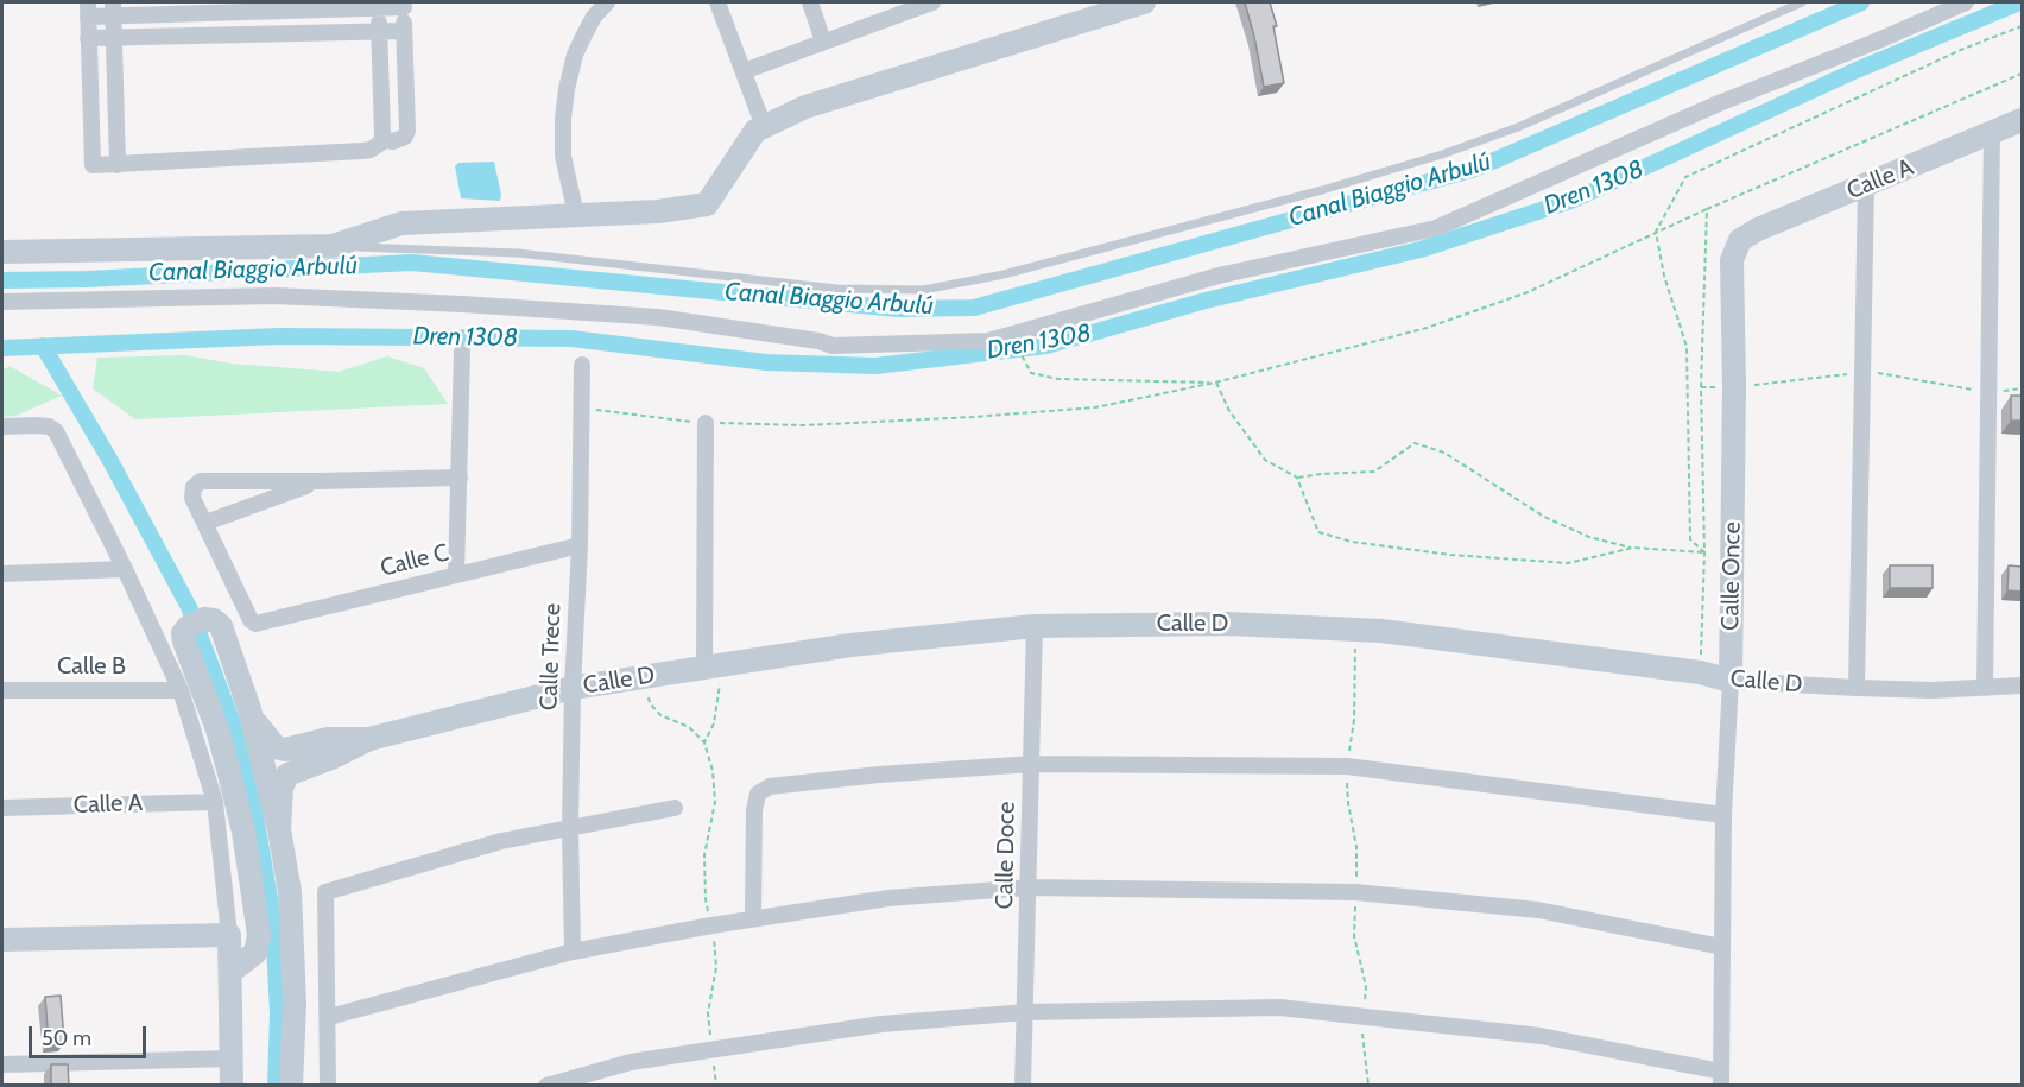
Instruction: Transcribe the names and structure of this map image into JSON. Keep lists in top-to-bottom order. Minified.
{"streets":{"street":["Calle A","Calle C","Calle Once","Calle D","Calle Trece","Calle B","Calle Doce"]},"crossings":[["Calle A","Calle Once"],["Calle C","Calle Trece"],["Calle Once","Calle D"],["Calle D","Calle Trece"],["Calle D","Calle Doce"]],"water":["Dren 1308","Canal Biaggio Arbulú"],"scale_bar":"50 m"}
